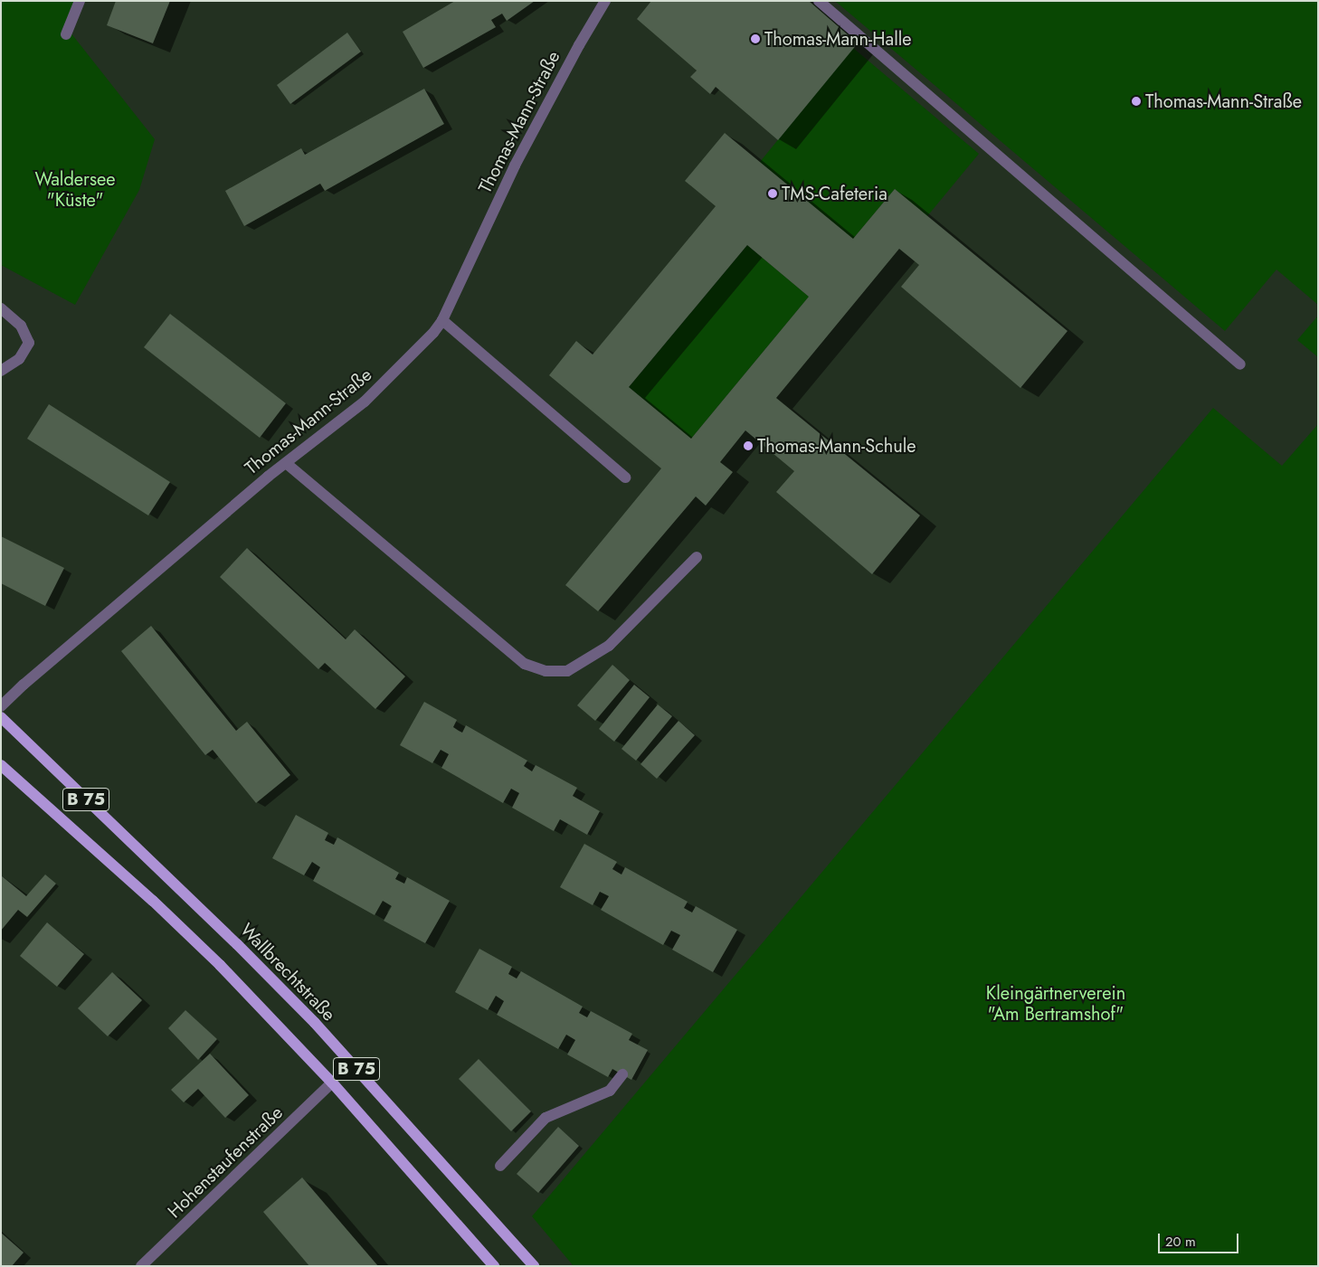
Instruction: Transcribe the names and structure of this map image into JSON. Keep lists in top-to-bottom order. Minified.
{"streets":{"main road":["B 75","Wallbrechtstraße"],"street":["Thomas-Mann-Straße","Hohenstaufenstraße"]},"crossings":[["B 75","Hohenstaufenstraße"]],"parks":["Waldersee \"Küste\"","Kleingärtnerverein \"Am Bertramshof\""],"places":["Thomas-Mann-Halle","Thomas-Mann-Straße","TMS-Cafeteria","Thomas-Mann-Schule"],"scale_bar":"20 m"}
